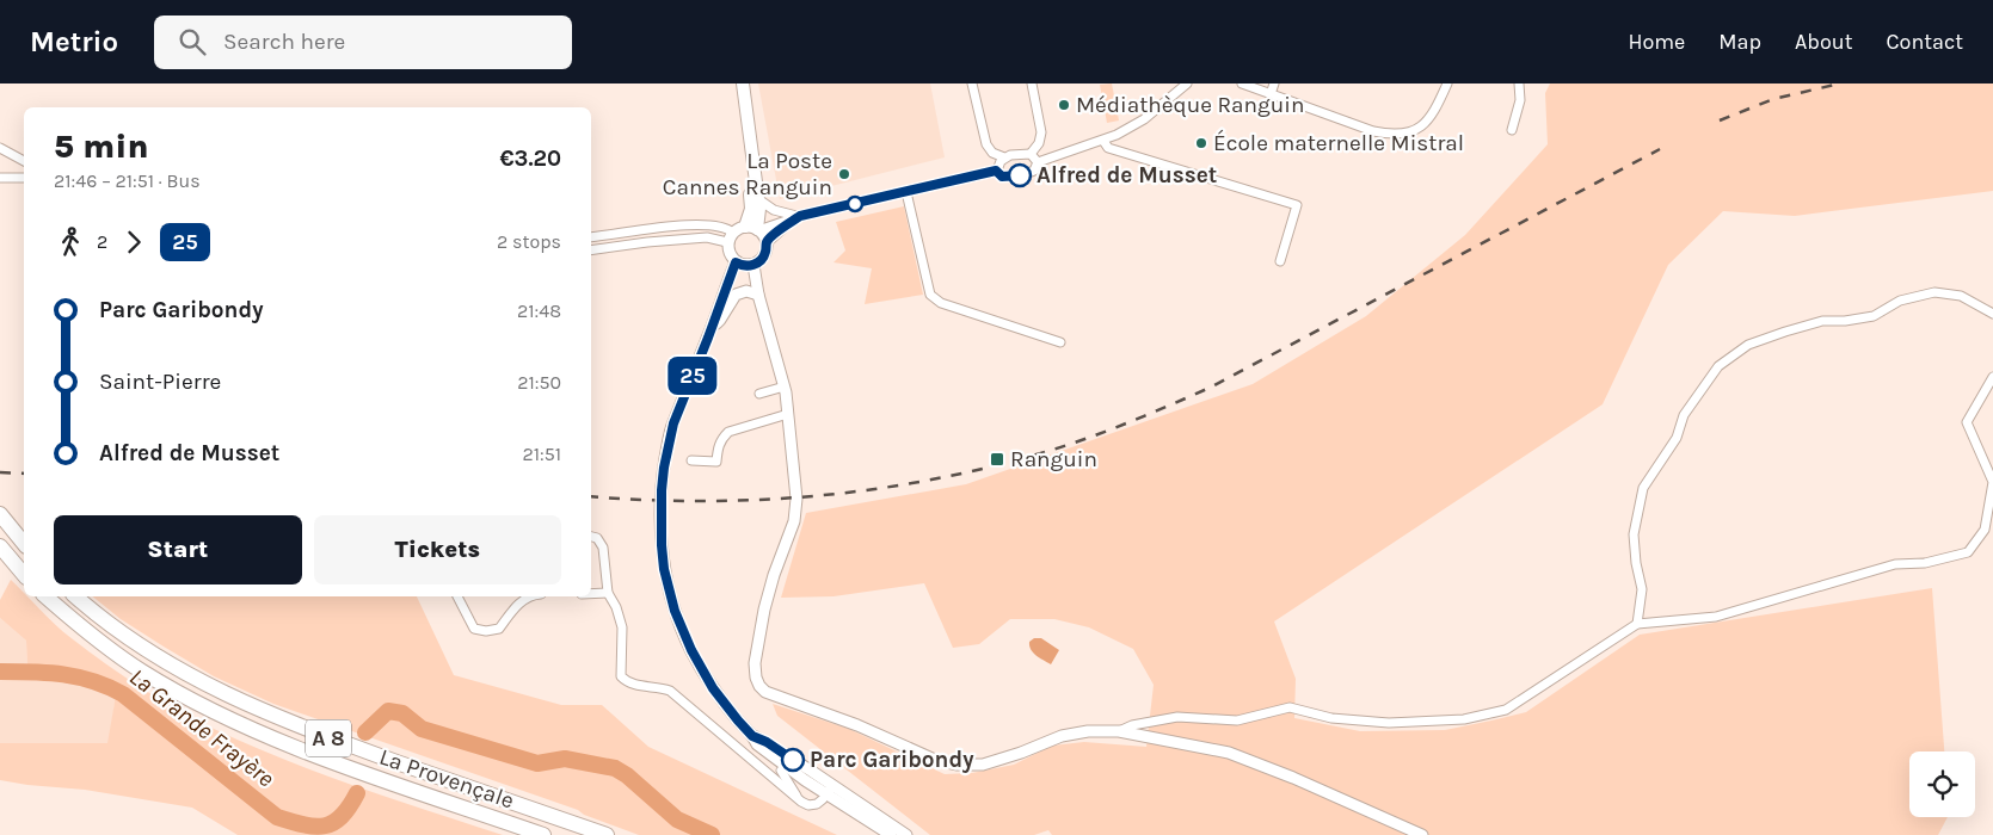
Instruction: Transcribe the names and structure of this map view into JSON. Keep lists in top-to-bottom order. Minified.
{"streets":{"highway":["A 8","La Provençale"]},"water":["La Grande Frayère"],"places":{"other":["Médiathèque Ranguin","École maternelle Mistral","La Poste Cannes Ranguin","Alfred de Musset","Parc Garibondy"],"transit":["Ranguin"]},"lines":["bus line 25"],"page":{"header":"Metrio","search":"Search here","nav":["Home","Map","About","Contact"],"on_map":"25","heading":["5 min","21:46 – 21:51 · Bus","€3.20"],"legs":["2","25","2 stops"],"list":[{"name":"Parc Garibondy","value":"21:48"},{"name":"Saint-Pierre","value":"21:50"},{"name":"Alfred de Musset","value":"21:51"}],"buttons":["Start","Tickets"]}}
